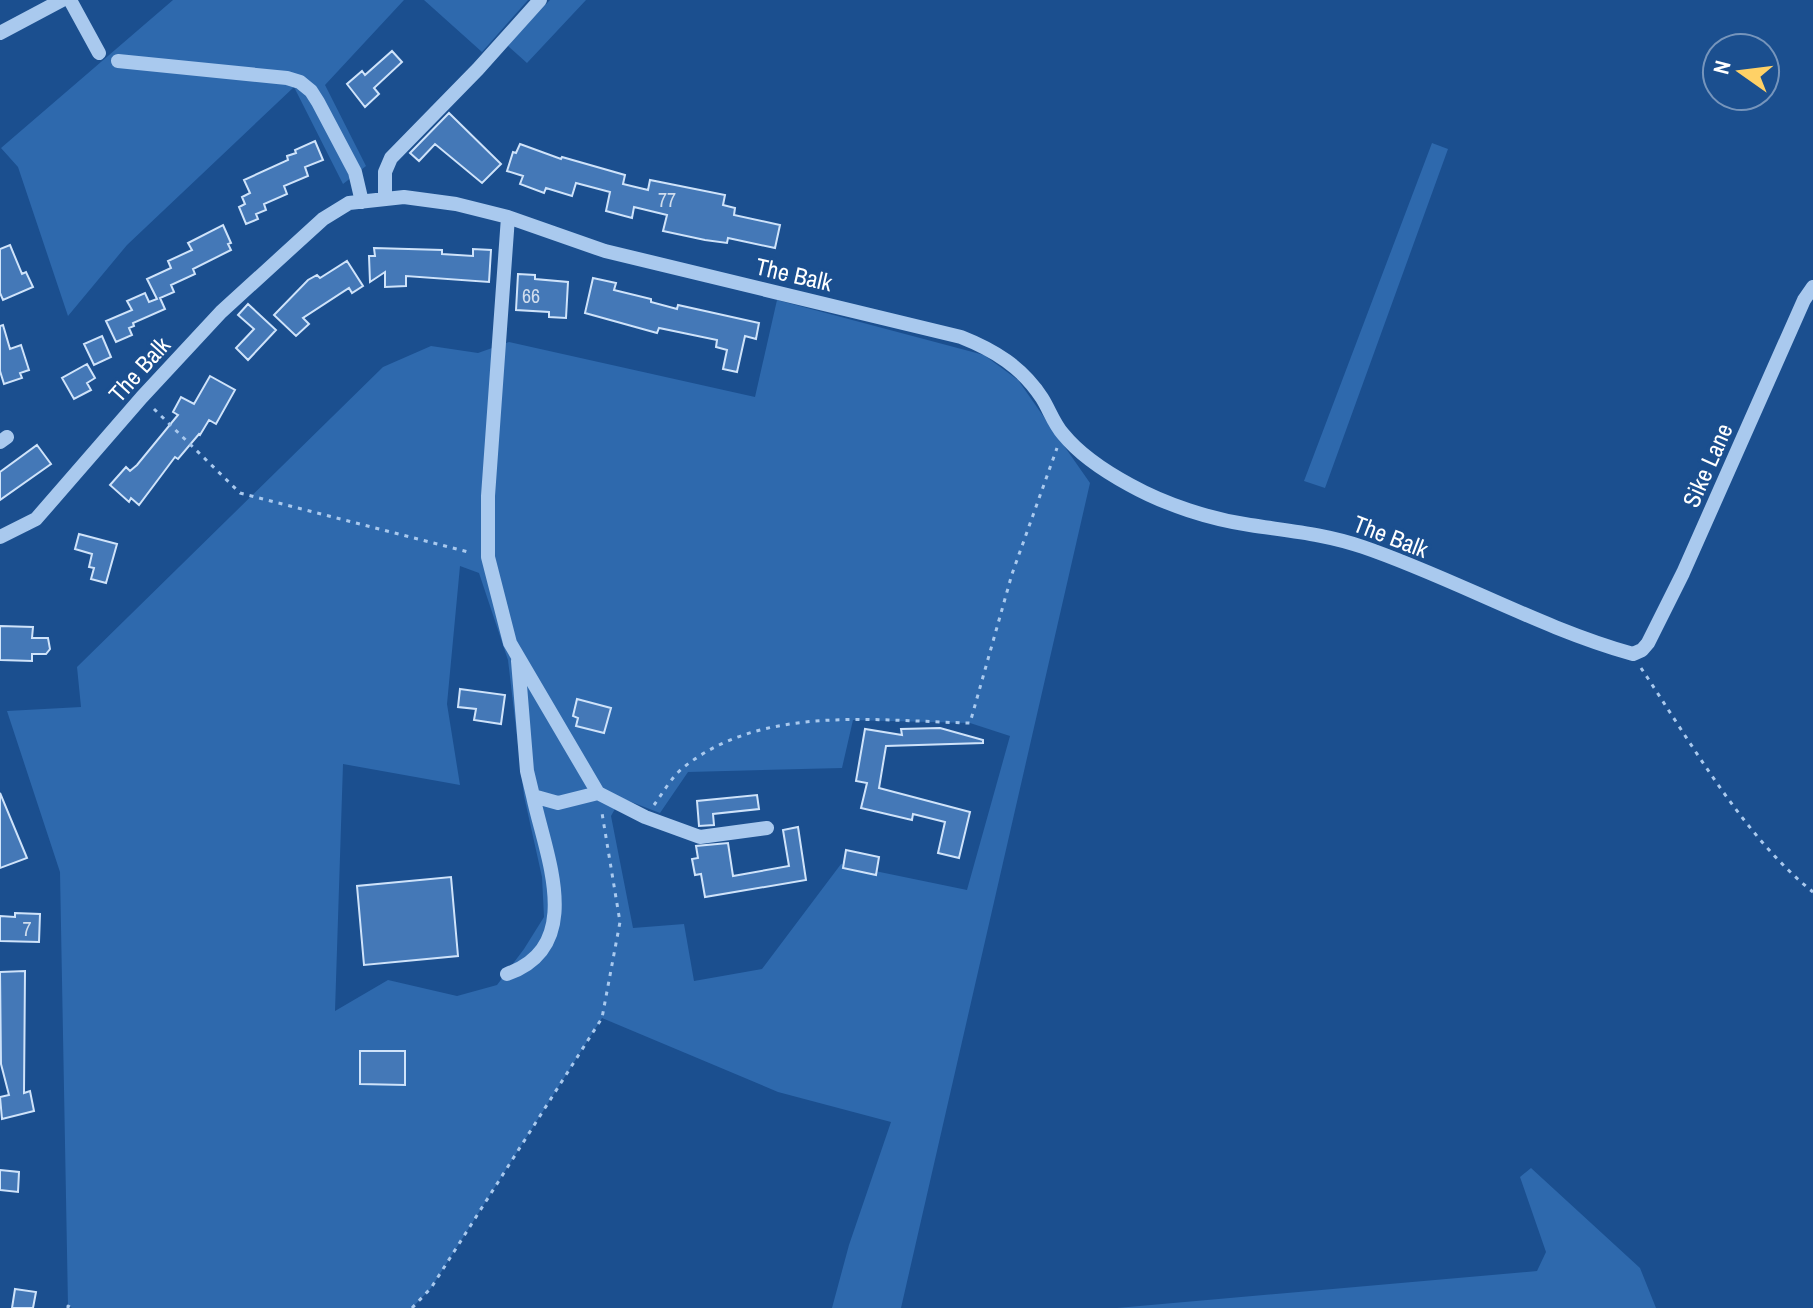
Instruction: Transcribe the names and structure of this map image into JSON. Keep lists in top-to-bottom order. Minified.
{"streets":{"street":["The Balk","Sike Lane"]},"crossings":[["The Balk","Sike Lane"]],"house_numbers":["77","66","7"],"north":"left"}
